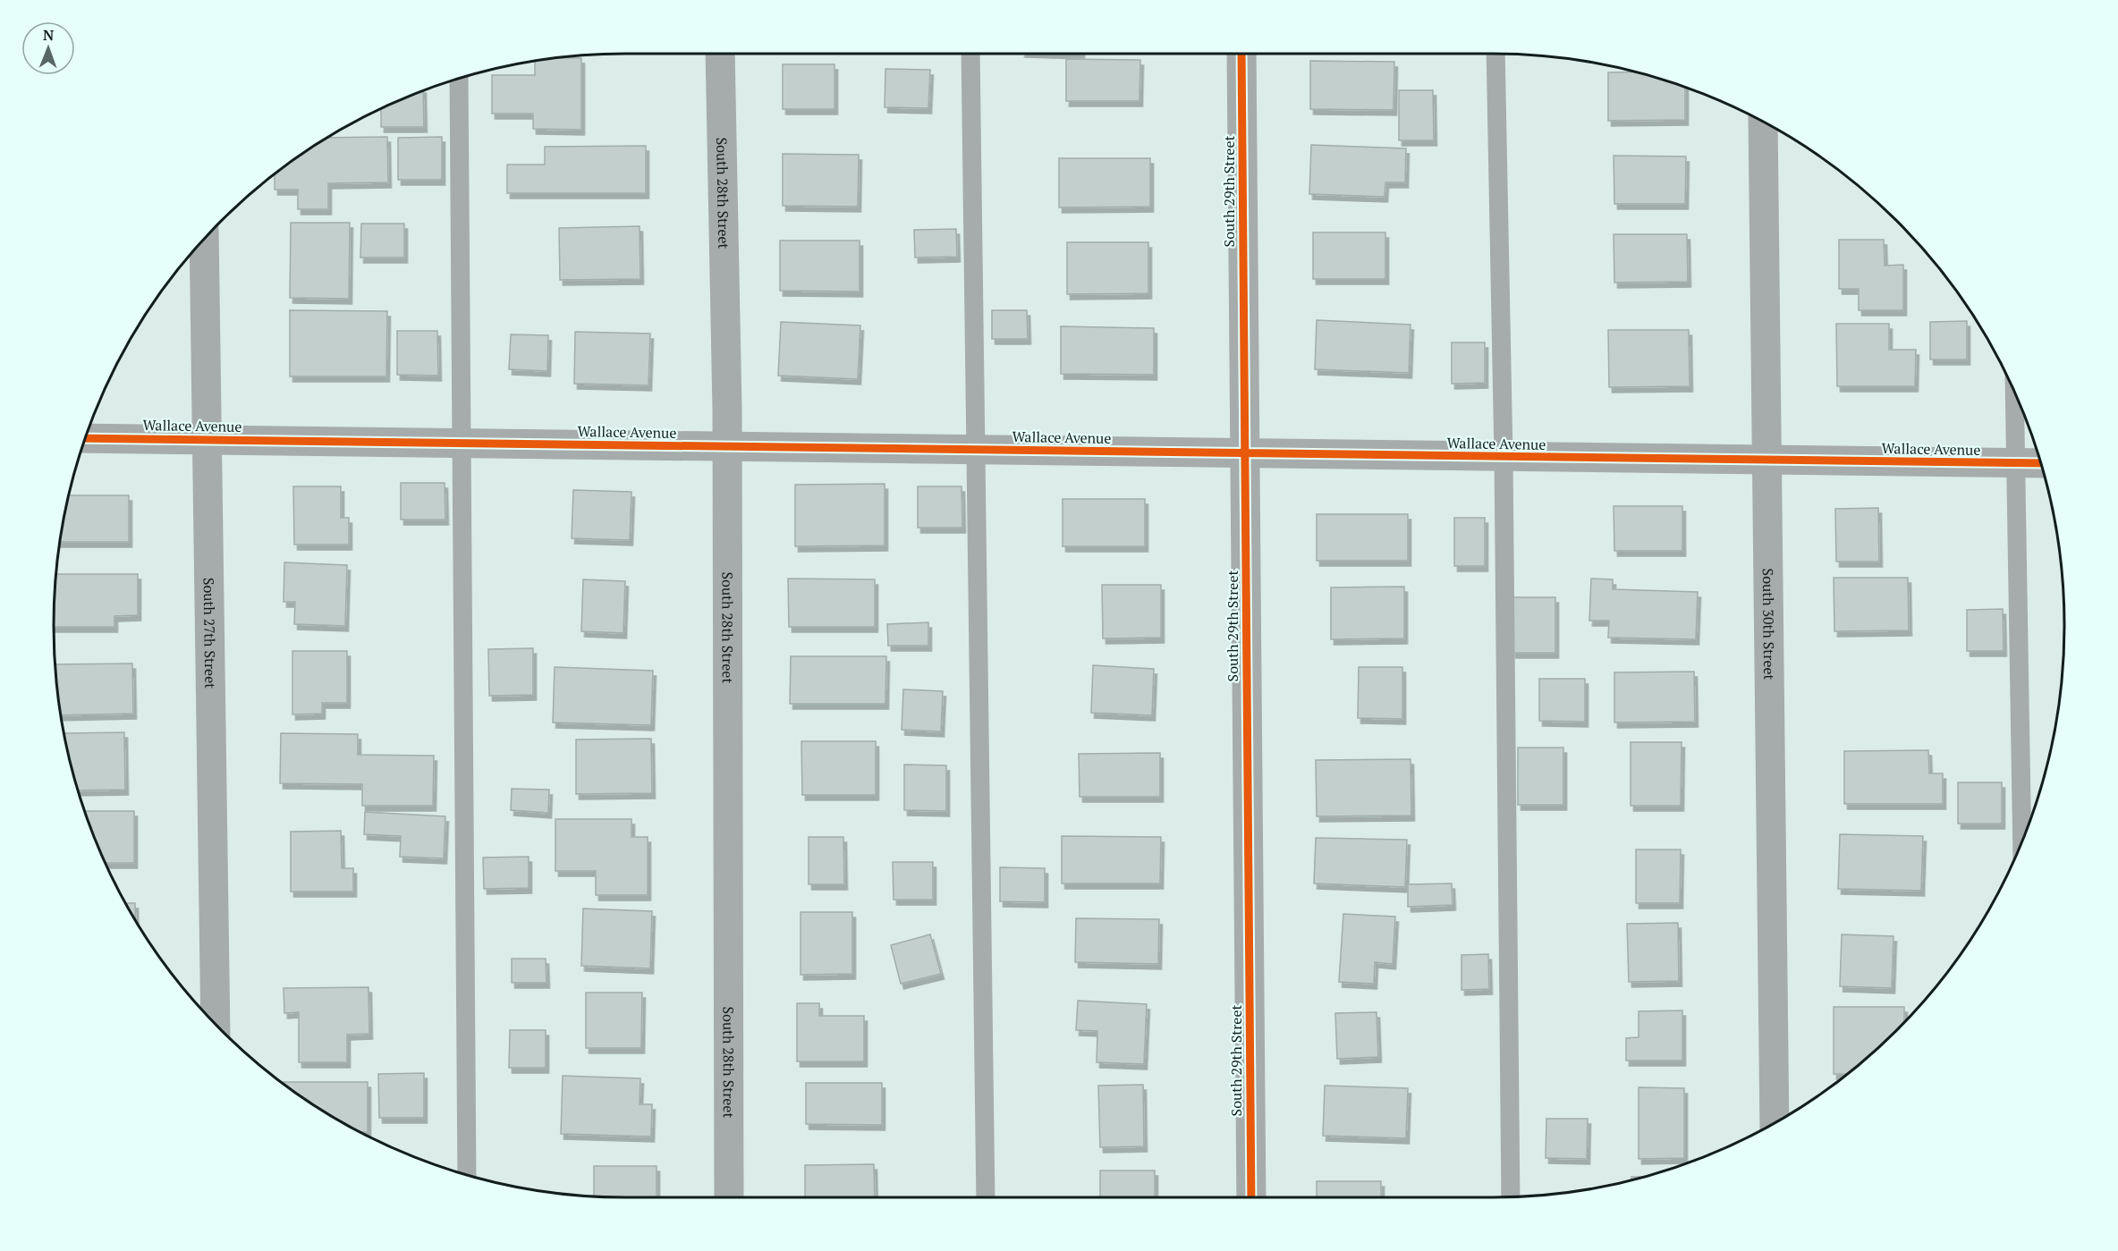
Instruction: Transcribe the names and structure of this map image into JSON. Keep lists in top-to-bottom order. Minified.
{"streets":{"street":["South 29th Street","South 28th Street","Wallace Avenue","South 30th Street","South 27th Street"]},"crossings":[["South 29th Street","Wallace Avenue"],["South 28th Street","Wallace Avenue"],["Wallace Avenue","South 30th Street"],["Wallace Avenue","South 27th Street"]],"north":"top"}
